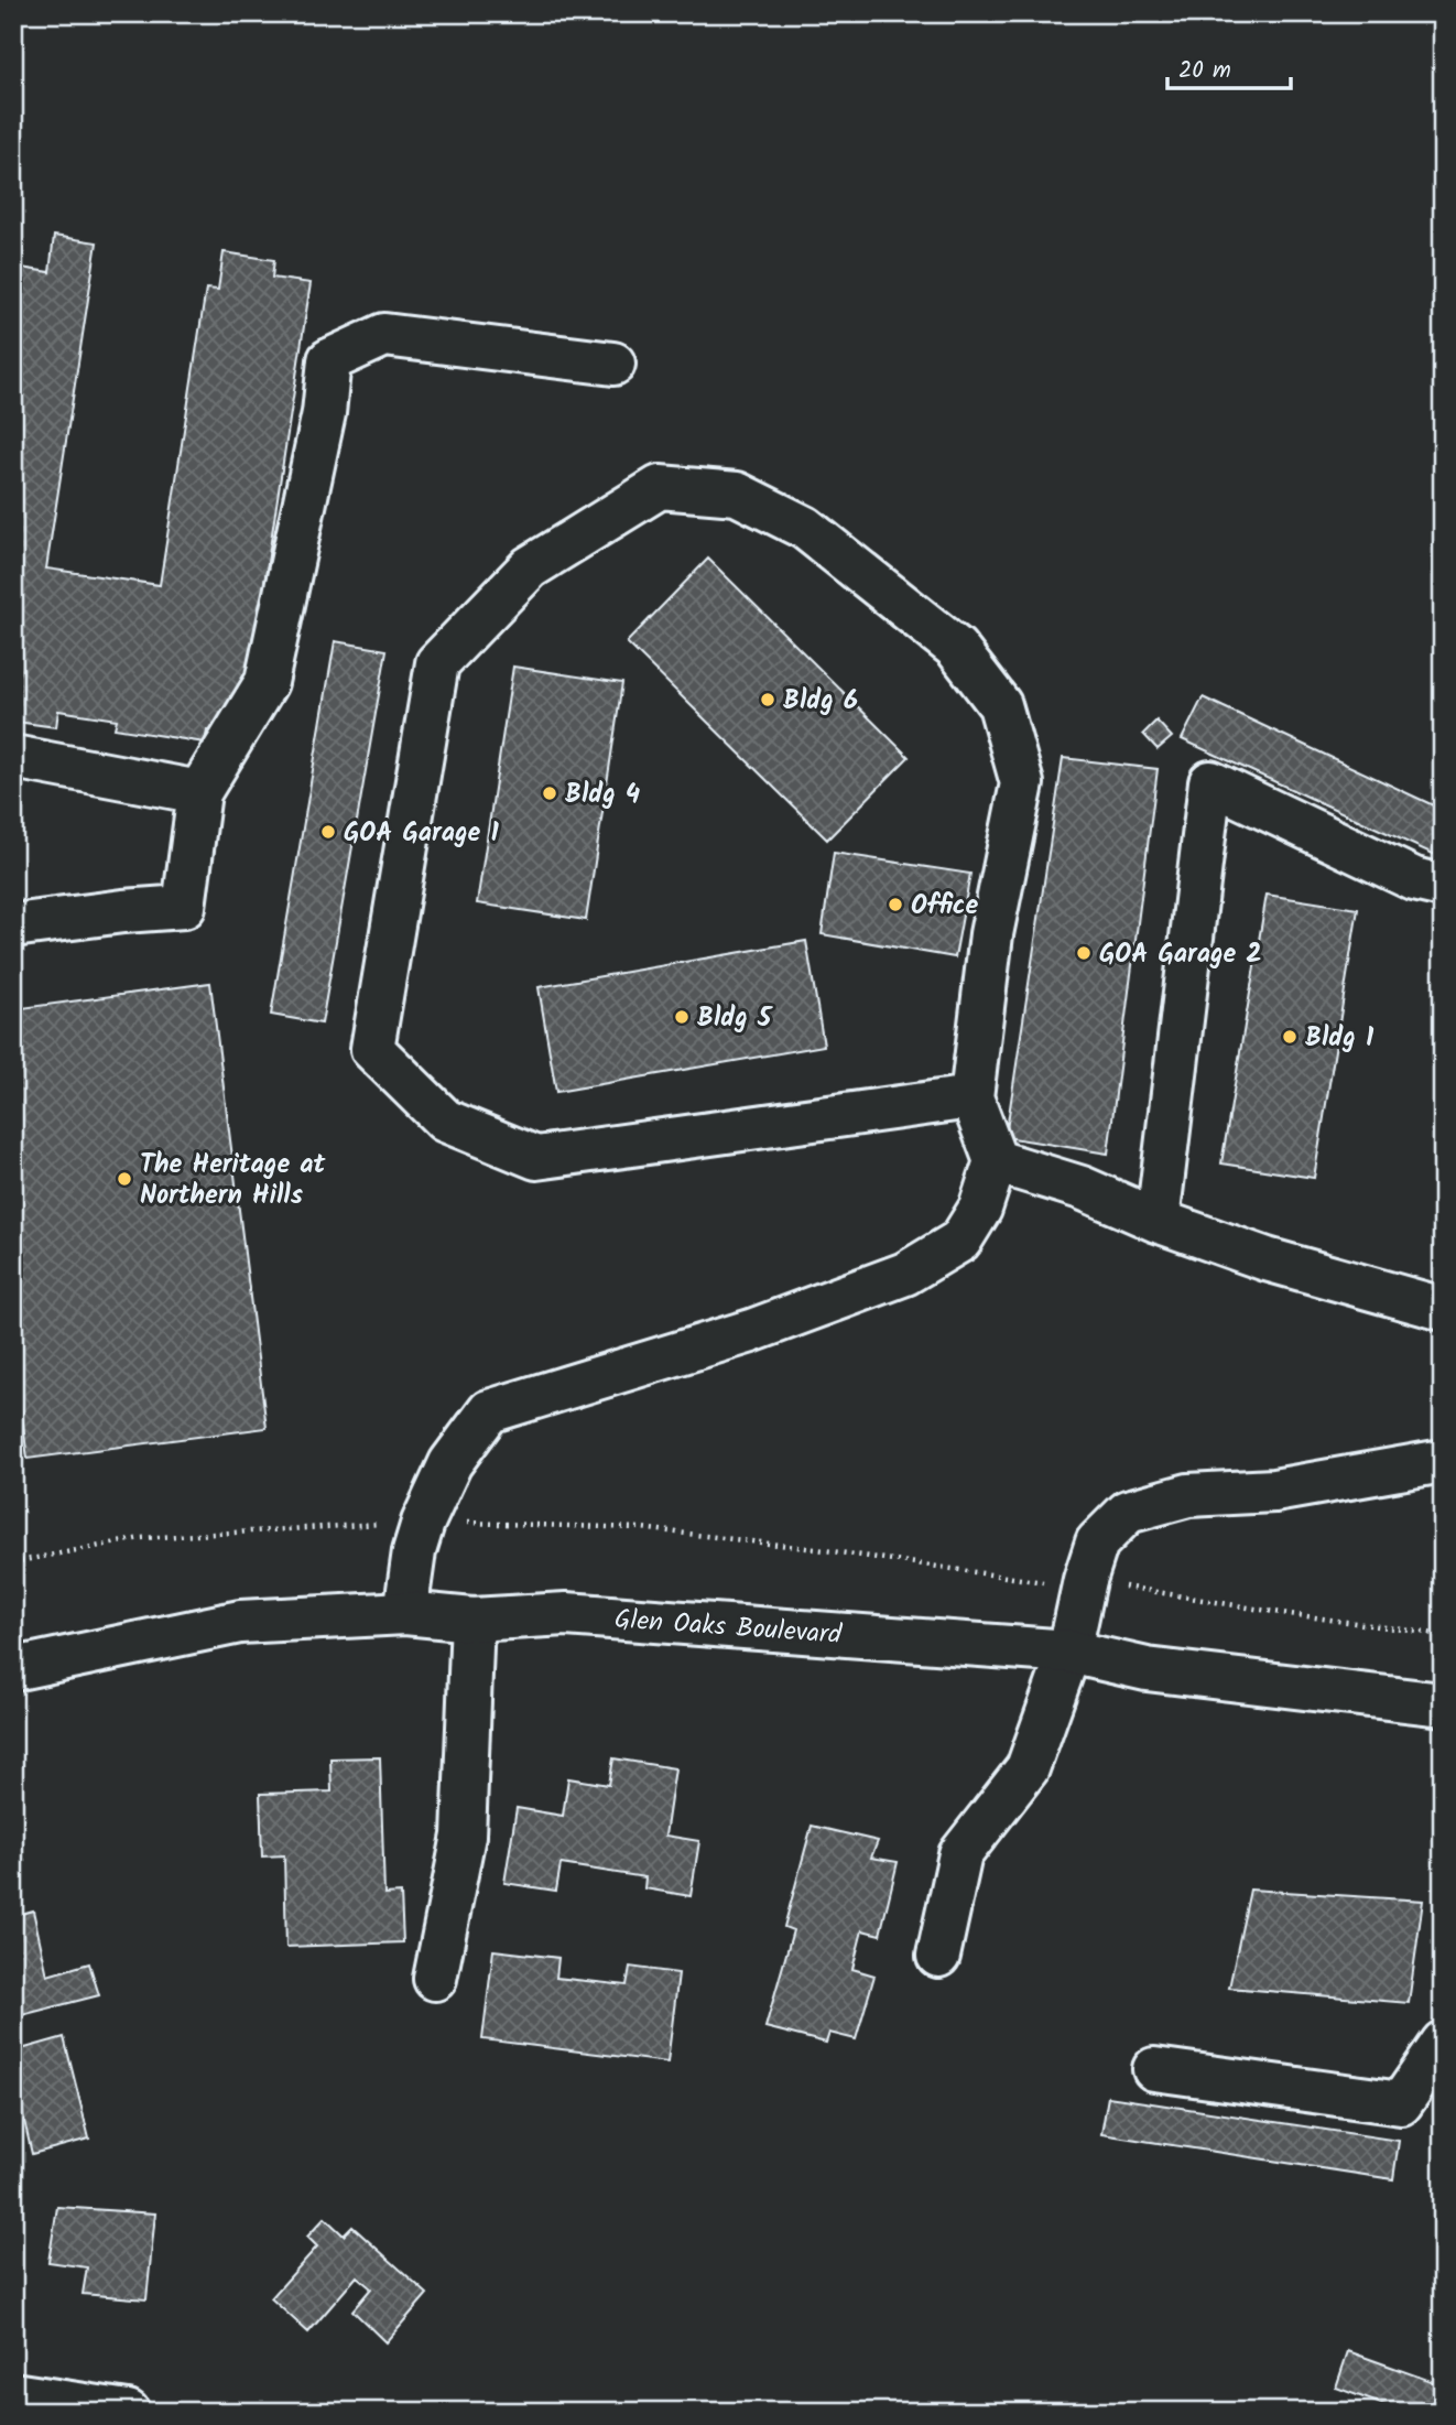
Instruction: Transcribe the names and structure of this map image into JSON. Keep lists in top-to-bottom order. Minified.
{"streets":{"main road":["Glen Oaks Boulevard"]},"places":["Bldg 6","Bldg 4","GOA Garage 1","Office","GOA Garage 2","Bldg 5","Bldg 1","The Heritage at Northern Hills"],"scale_bar":"20 m"}
